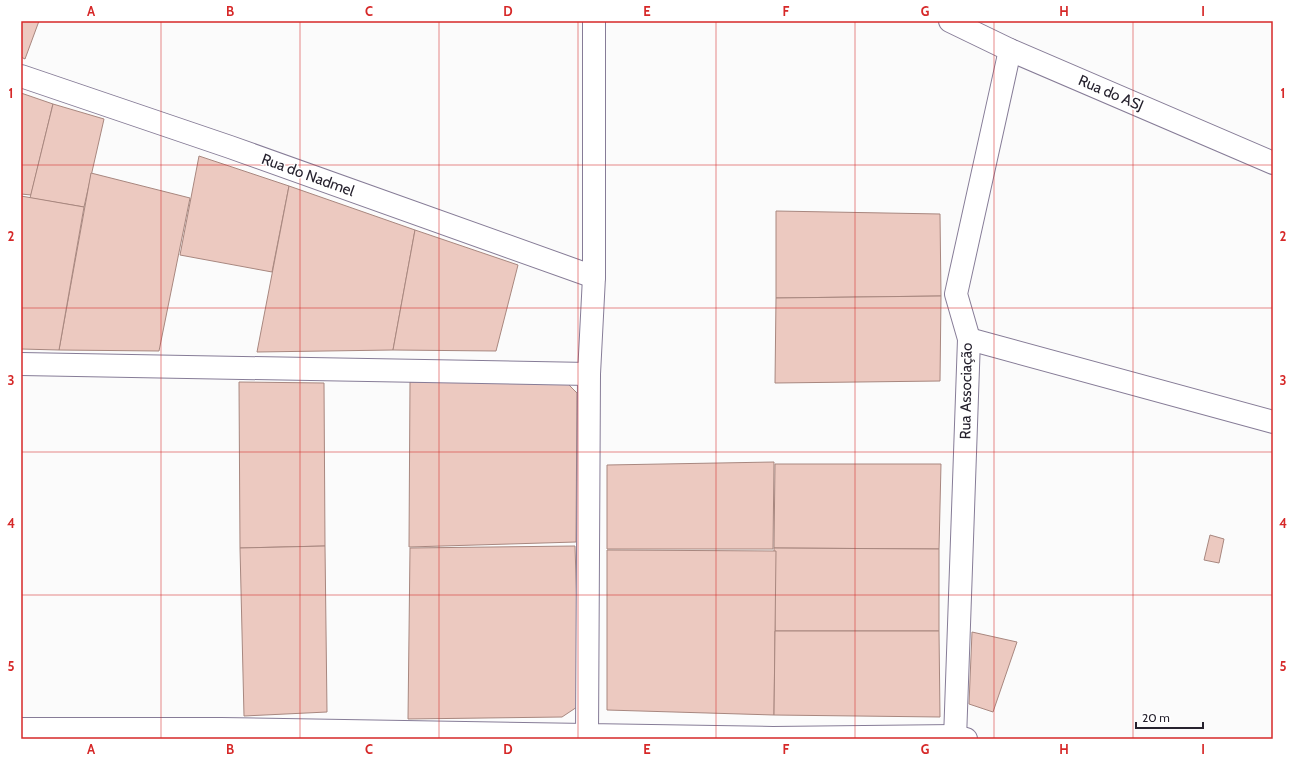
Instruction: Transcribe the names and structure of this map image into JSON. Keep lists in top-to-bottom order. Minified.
{"streets":{"street":["Rua do ASJ","Rua do Nadmel","Rua Associação"]},"crossings":[["Rua do ASJ","Rua Associação"]],"scale_bar":"20 m","grid":{"columns":["A","B","C","D","E","F","G","H","I"],"rows":["1","2","3","4","5"]}}
